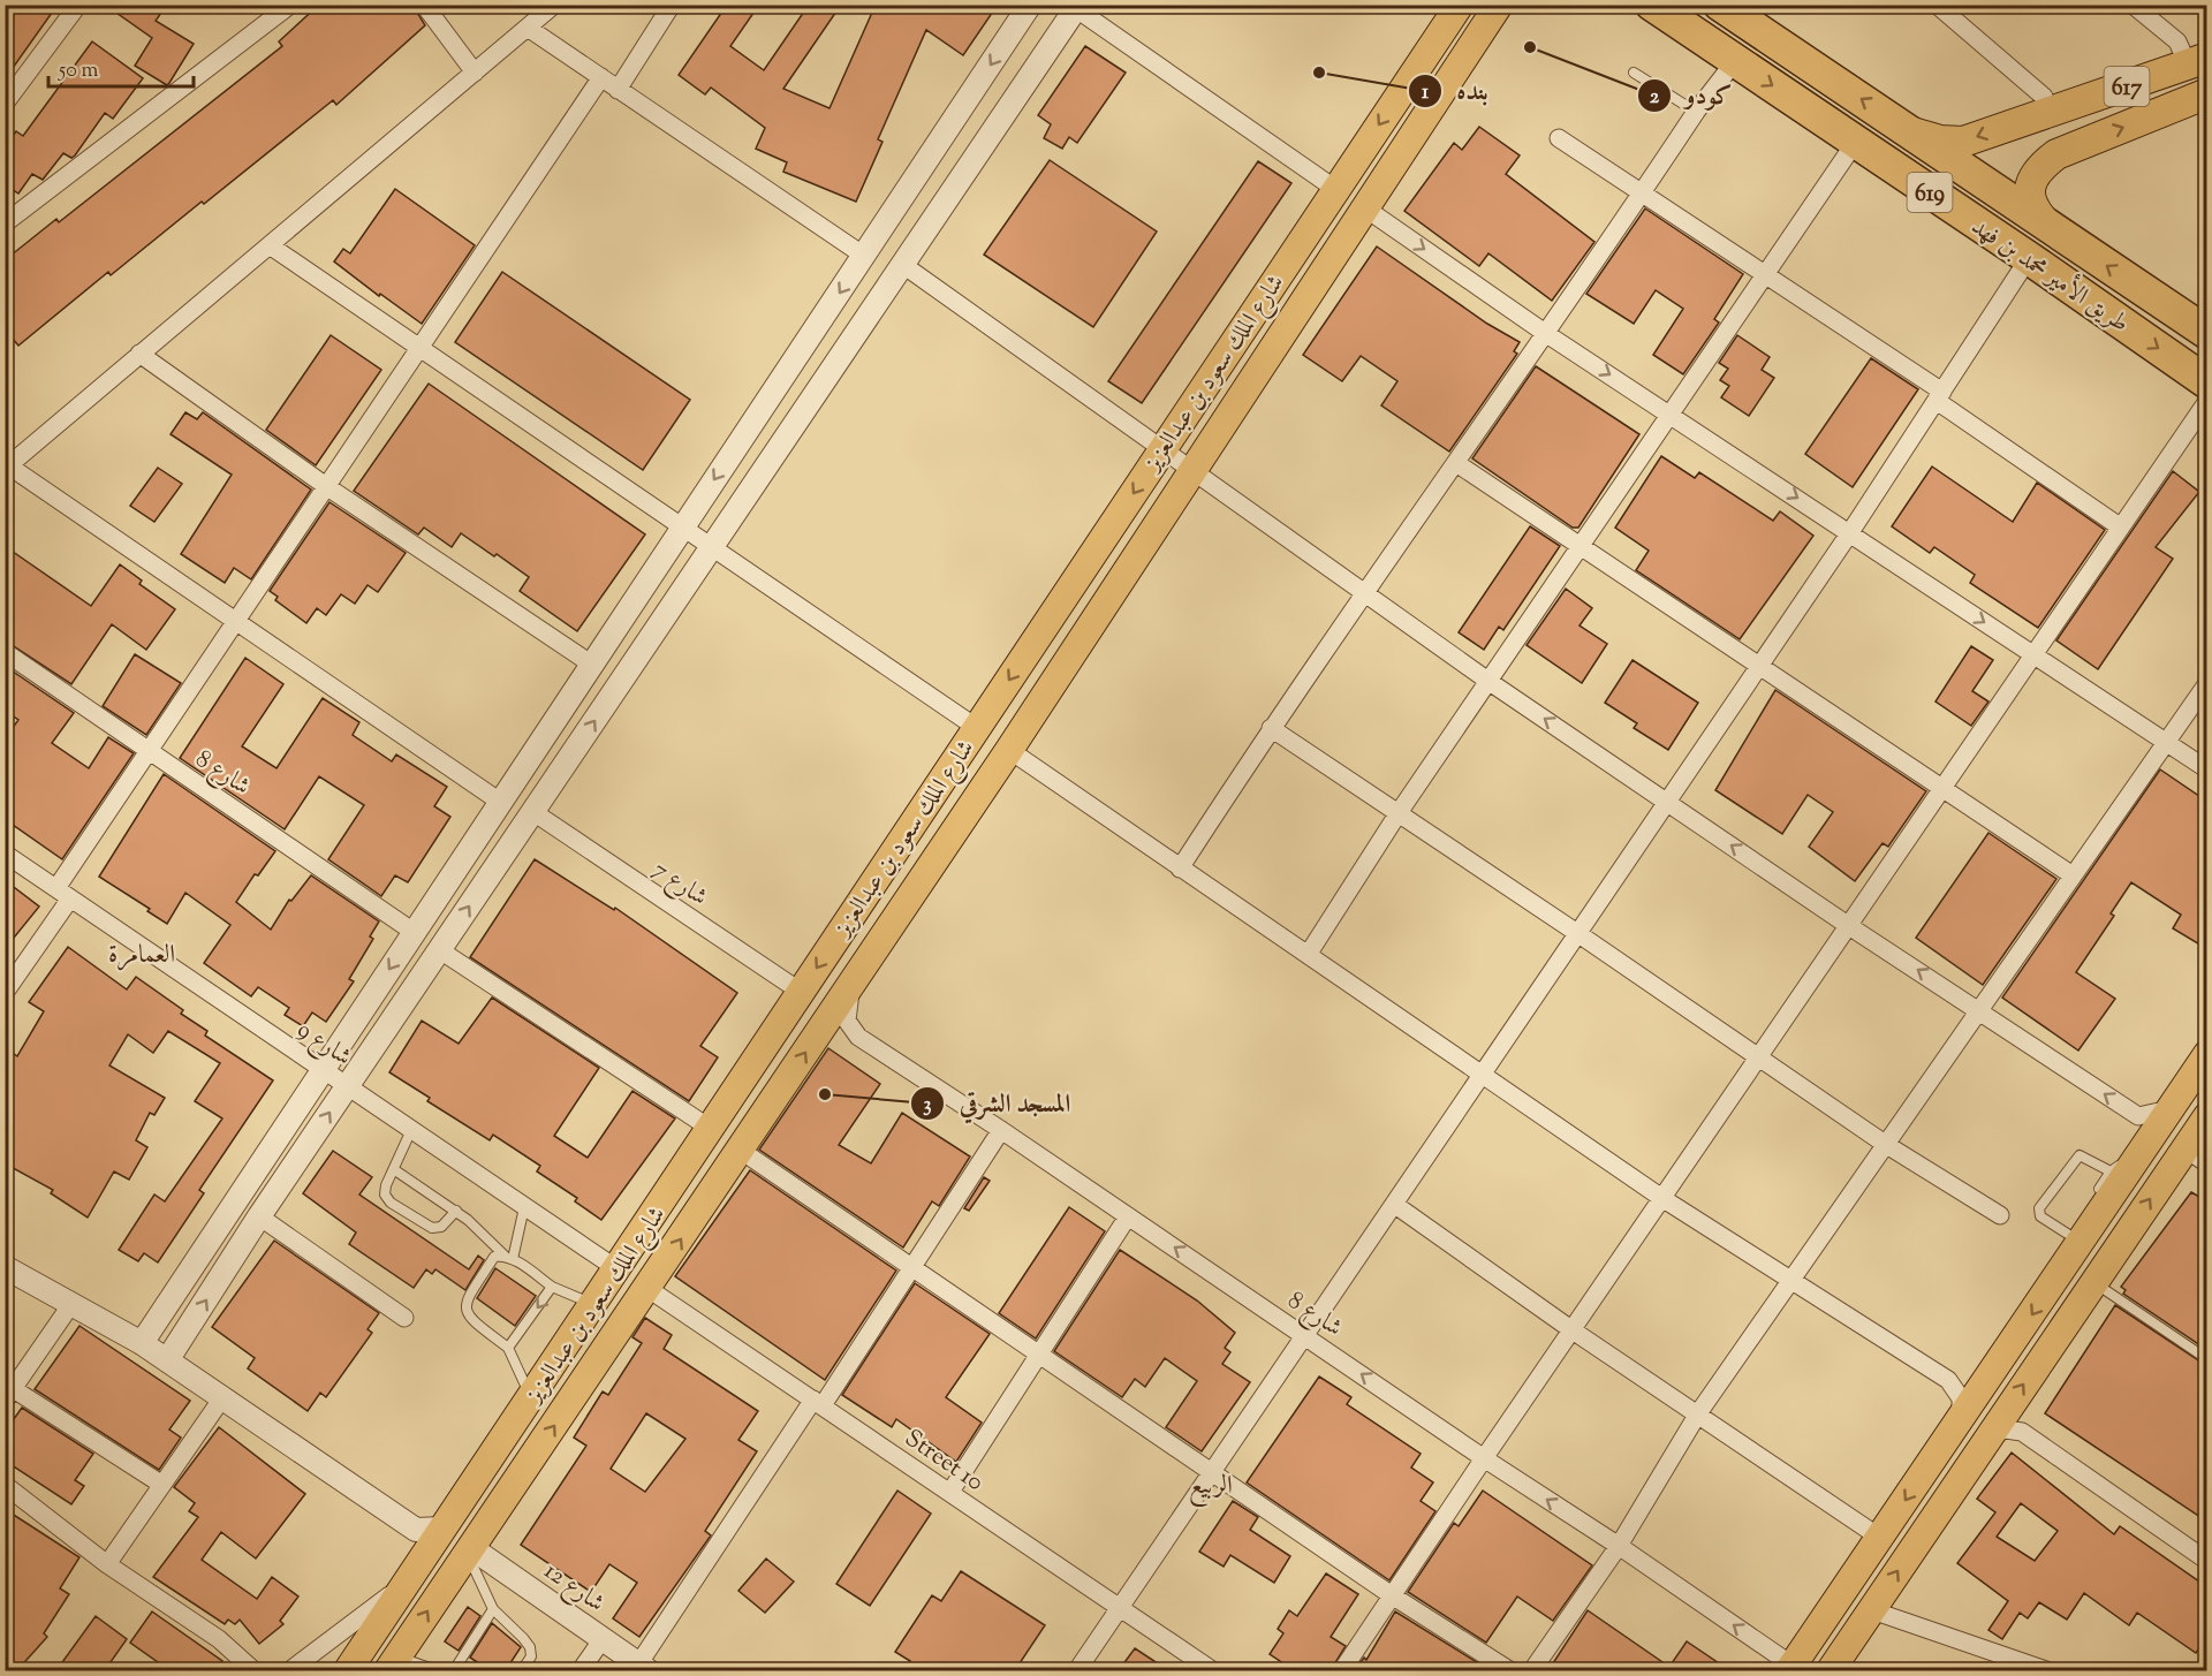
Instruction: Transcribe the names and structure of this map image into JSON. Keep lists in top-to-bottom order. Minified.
{"streets":{"highway":["617","619","طريق الأمير محمد بن فهد"],"main road":["شارع الملك سعود بن عبدالعزيز"],"street":["شارع 8","شارع 7","شارع 9","Street 10","شارع 12"]},"crossings":[["شارع الملك سعود بن عبدالعزيز","شارع 8"],["شارع الملك سعود بن عبدالعزيز","شارع 7"],["شارع الملك سعود بن عبدالعزيز","شارع 9"],["شارع الملك سعود بن عبدالعزيز","Street 10"],["شارع الملك سعود بن عبدالعزيز","شارع 12"]],"districts":["العمامرة","الربيع"],"places":["كودو","بنده","المسجد الشرقي"],"scale_bar":"50 m"}
